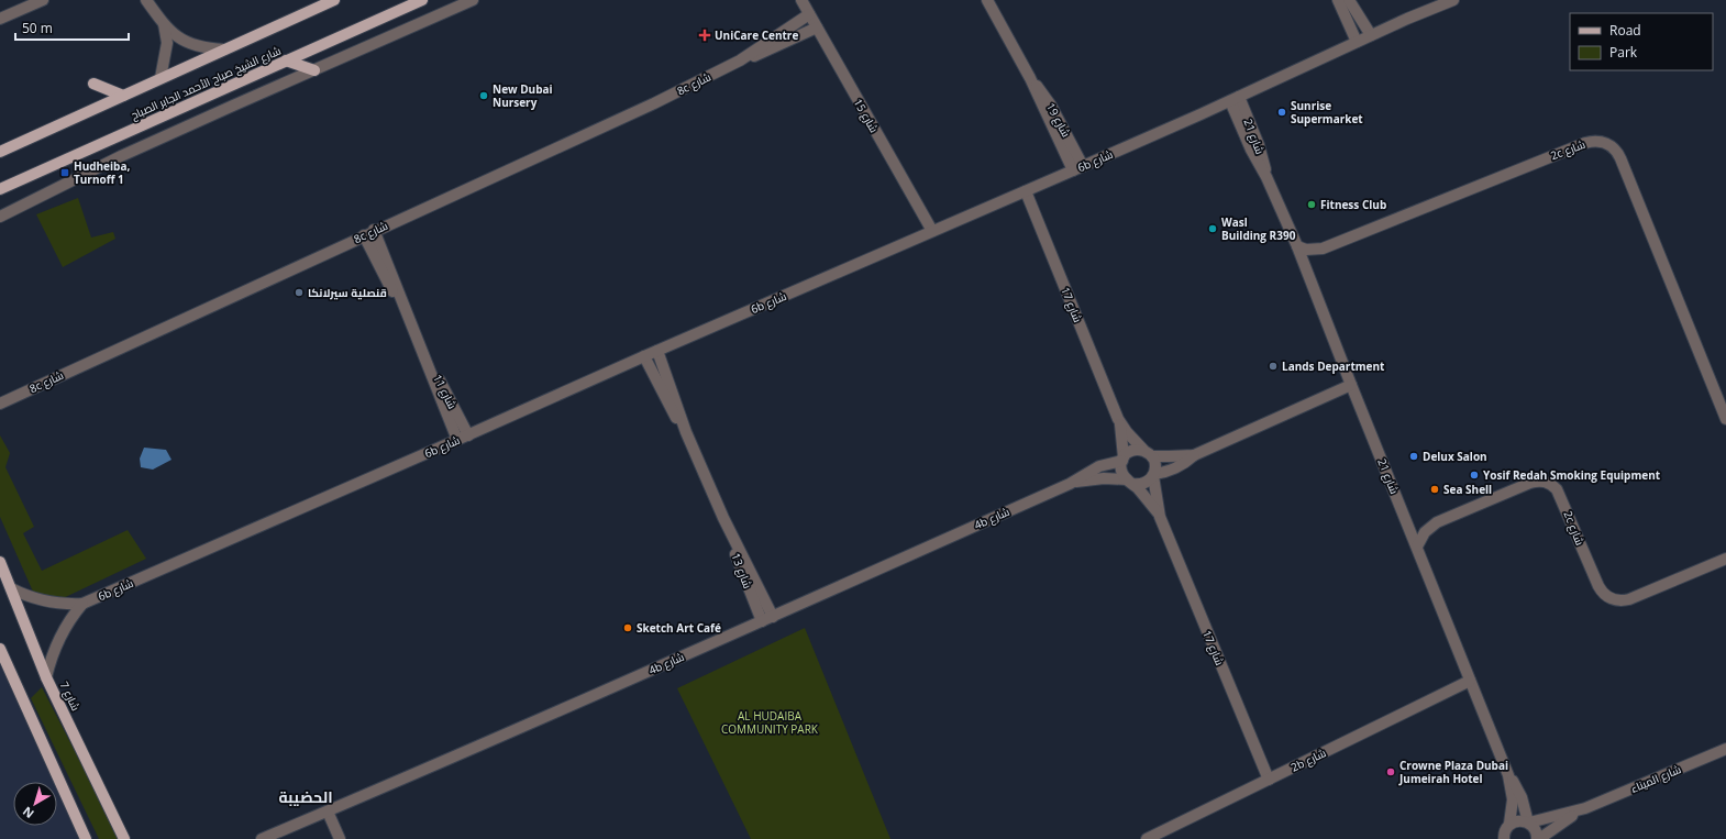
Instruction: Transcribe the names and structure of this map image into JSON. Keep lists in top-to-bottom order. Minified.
{"streets":{"main road":["شارع الشيخ صباح الأحمد الجابر الصباح","شارع 7"],"street":["8c شارع","شارع 15","شارع 19","شارع 21","2c شارع","6b شارع","شارع 17","شارع 11","4b شارع","شارع 13","2b شارع","شارع الميناء"]},"crossings":[["8c شارع","شارع 15"],["8c شارع","شارع 11"],["شارع 15","6b شارع"],["شارع 19","6b شارع"],["شارع 21","2c شارع"],["شارع 21","6b شارع"],["شارع 21","2b شارع"],["شارع 21","شارع الميناء"],["6b شارع","شارع 17"],["6b شارع","شارع 11"],["6b شارع","شارع 13"],["6b شارع","شارع 7"],["شارع 17","4b شارع"],["شارع 17","2b شارع"],["4b شارع","شارع 13"]],"districts":["الحضيبة"],"parks":["AL HUDAIBA COMMUNITY PARK"],"places":{"health":["UniCare Centre"],"other":["New Dubai Nursery","Sunrise Supermarket","Fitness Club","Wasl Building R390","قنصلية سيرلانكا","Lands Department","Delux Salon","Yosif Redah Smoking Equipment","Sea Shell","Sketch Art Café","Crowne Plaza Dubai Jumeirah Hotel"],"transit":["Hudheiba, Turnoff 1"]},"legend":["Road","Park"],"scale_bar":"50 m","north":"bottom left"}
